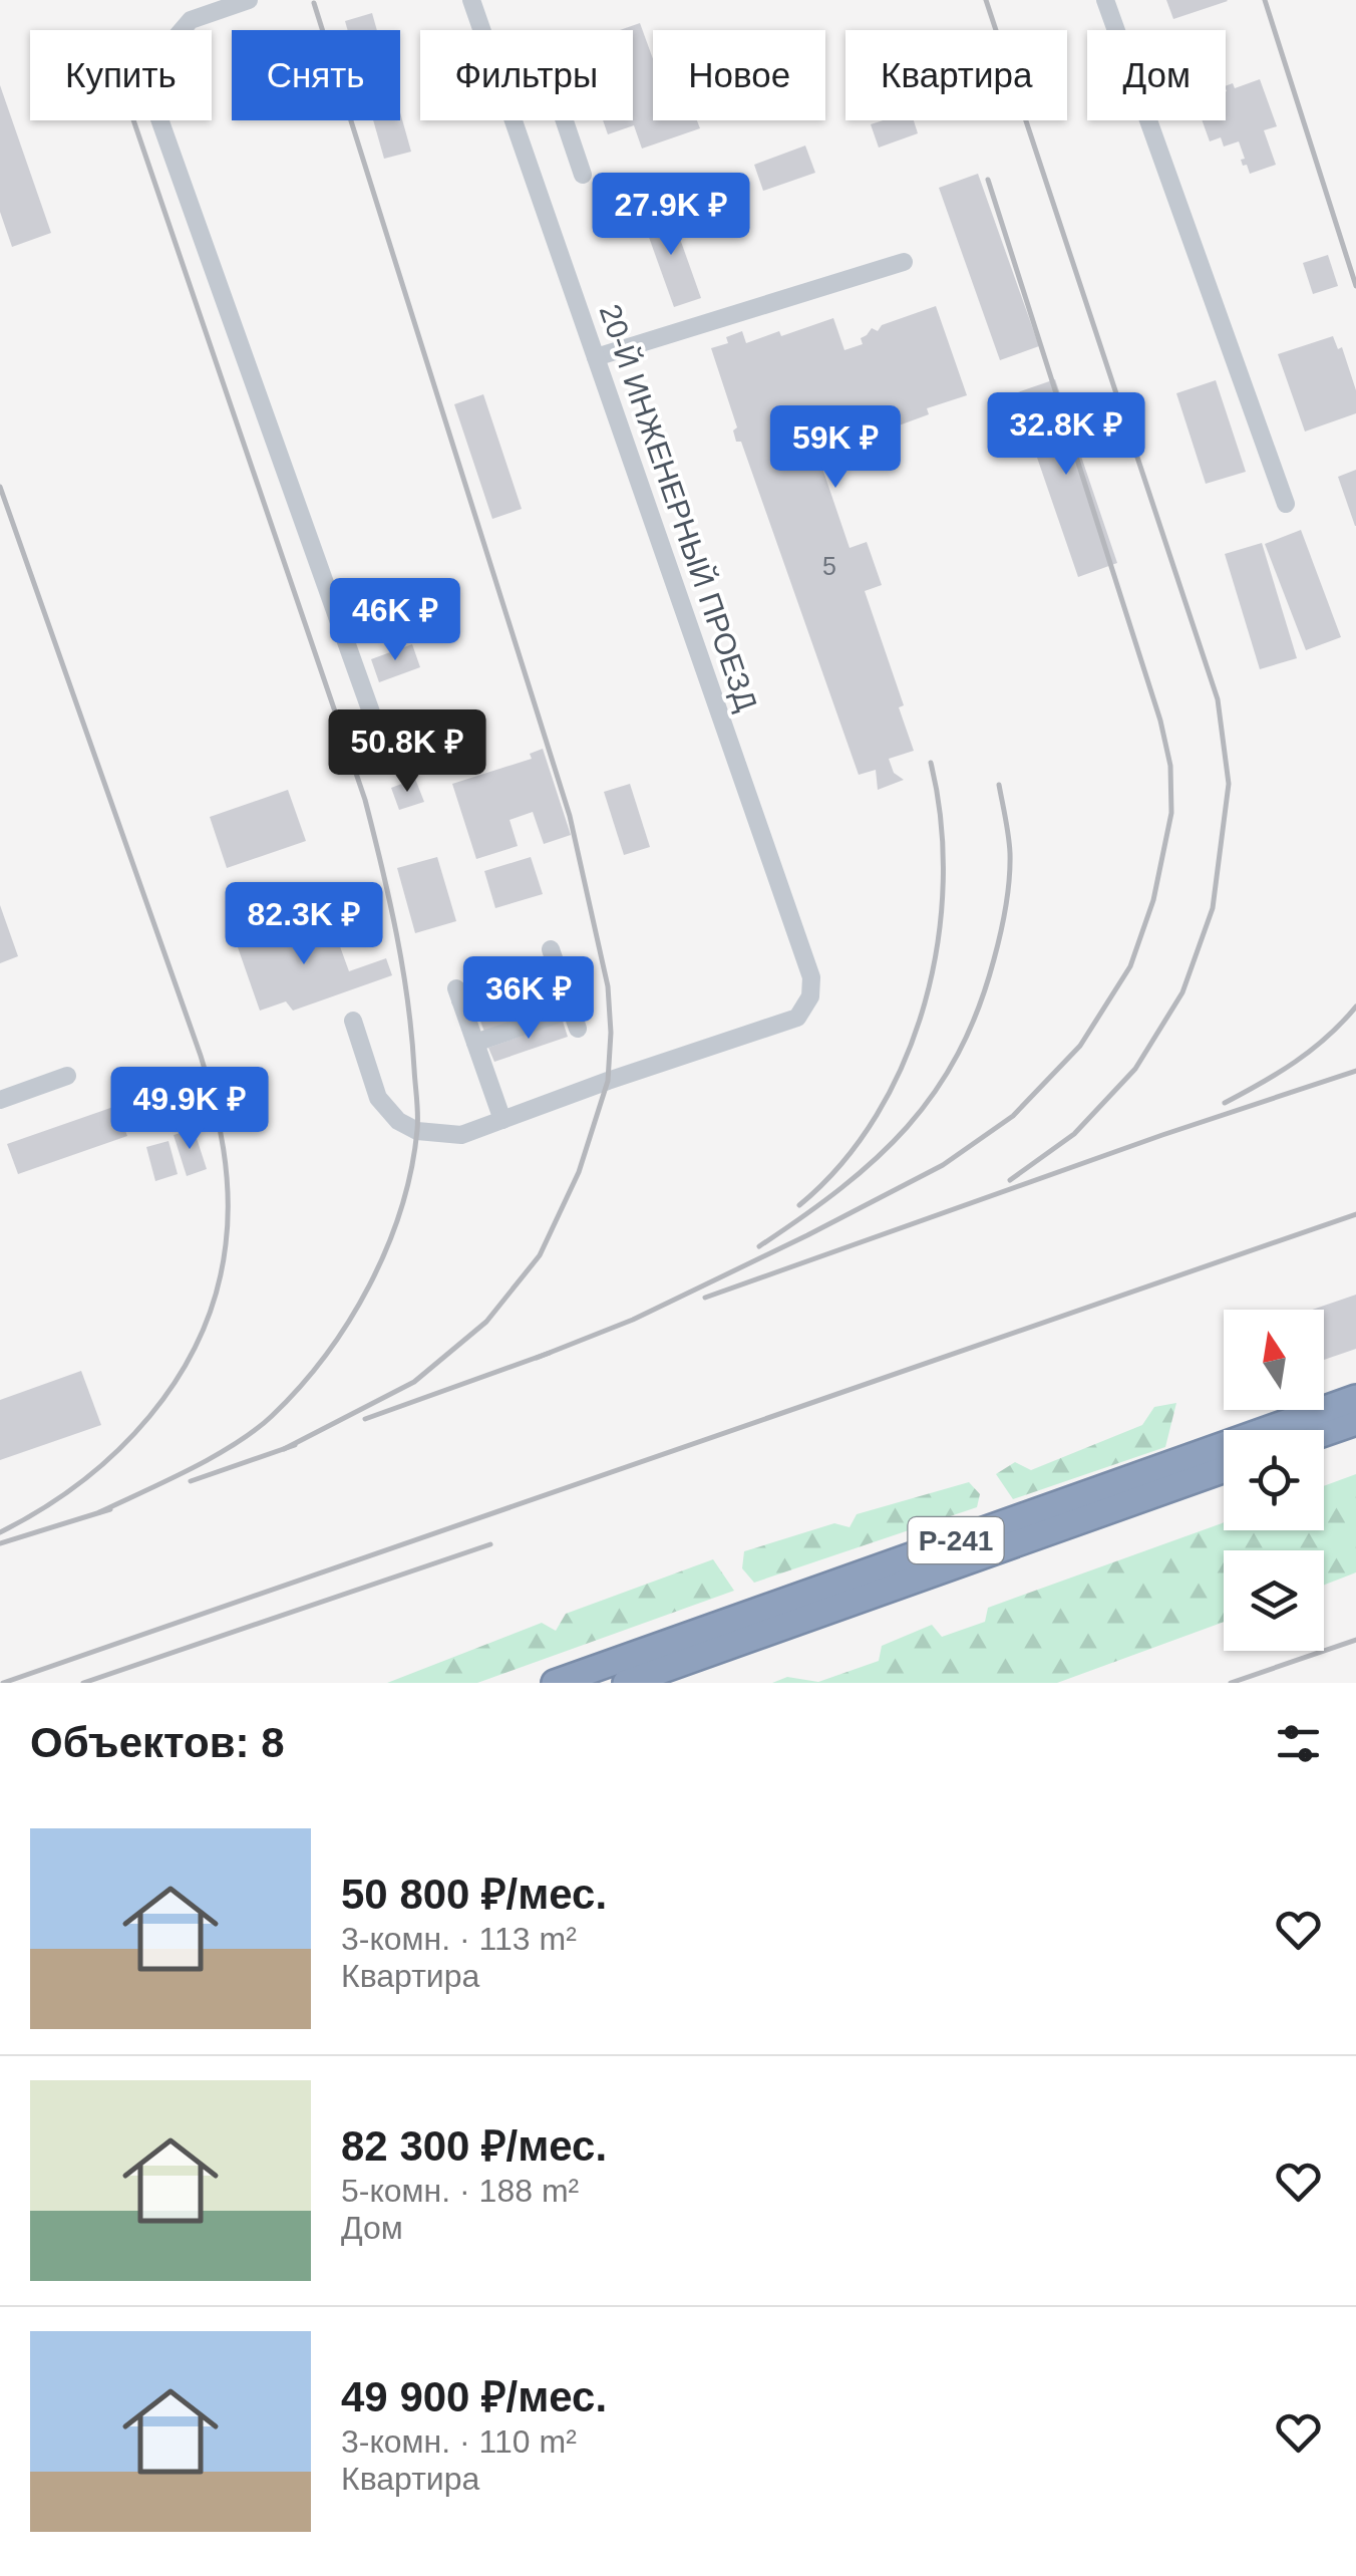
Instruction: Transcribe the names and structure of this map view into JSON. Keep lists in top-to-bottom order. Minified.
{"streets":{"highway":["Р-241"],"street":["20-Й ИНЖЕНЕРНЫЙ ПРОЕЗД"]},"house_numbers":["5"],"north":"top","page":{"chip":["Купить","Снять","Фильтры","Новое","Квартира","Дом"],"price":["27.9K ₽","32.8K ₽","59K ₽","46K ₽","50.8K ₽","82.3K ₽","36K ₽","49.9K ₽"],"heading":"Объектов: 8","list":[{"name":"50 800 ₽/мес.","note":"3-комн. · 113 m² · Квартира"},{"name":"82 300 ₽/мес.","note":"5-комн. · 188 m² · Дом"},{"name":"49 900 ₽/мес.","note":"3-комн. · 110 m² · Квартира"}]}}
